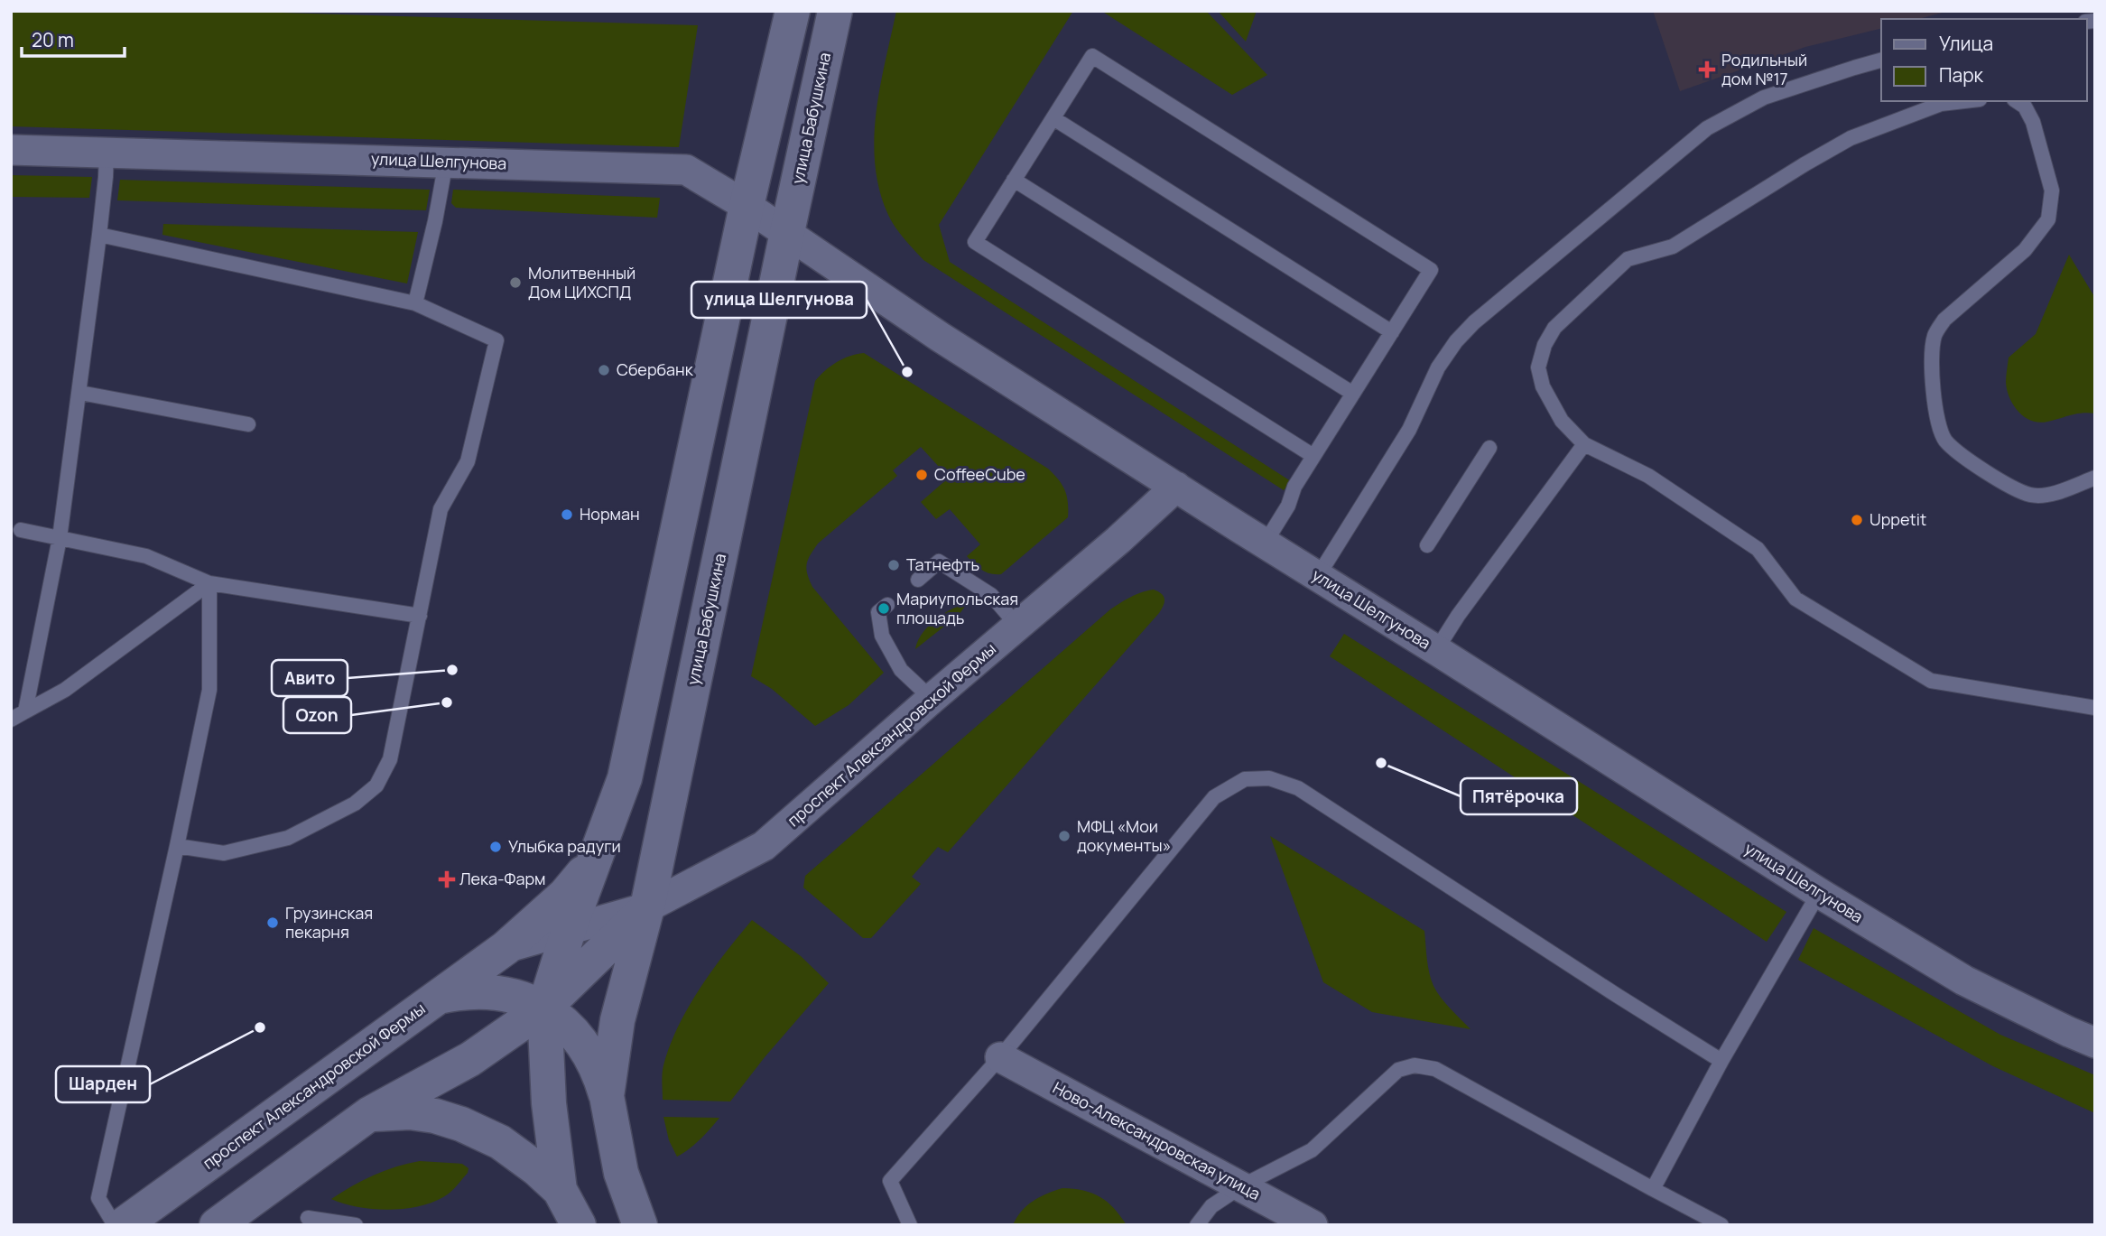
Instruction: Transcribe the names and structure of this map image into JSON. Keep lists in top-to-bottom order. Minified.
{"streets":{"main road":["улица Бабушкина","проспект Александровской Фермы"],"street":["улица Шелгунова","Ново-Александровская улица"]},"crossings":[["улица Бабушкина","улица Шелгунова"],["улица Бабушкина","проспект Александровской Фермы"],["улица Шелгунова","проспект Александровской Фермы"]],"places":{"health":["Родильный дом №17","Лека-Фарм"],"other":["Молитвенный Дом ЦИХСПД","Сбербанк","улица Шелгунова","CoffeeCube","Норман","Uppetit","Татнефть","Мариупольская площадь","Авито","Ozon","Пятёрочка","МФЦ «Мои документы»","Улыбка радуги","Грузинская пекарня","Шарден"]},"legend":["Улица","Парк"],"scale_bar":"20 m"}
